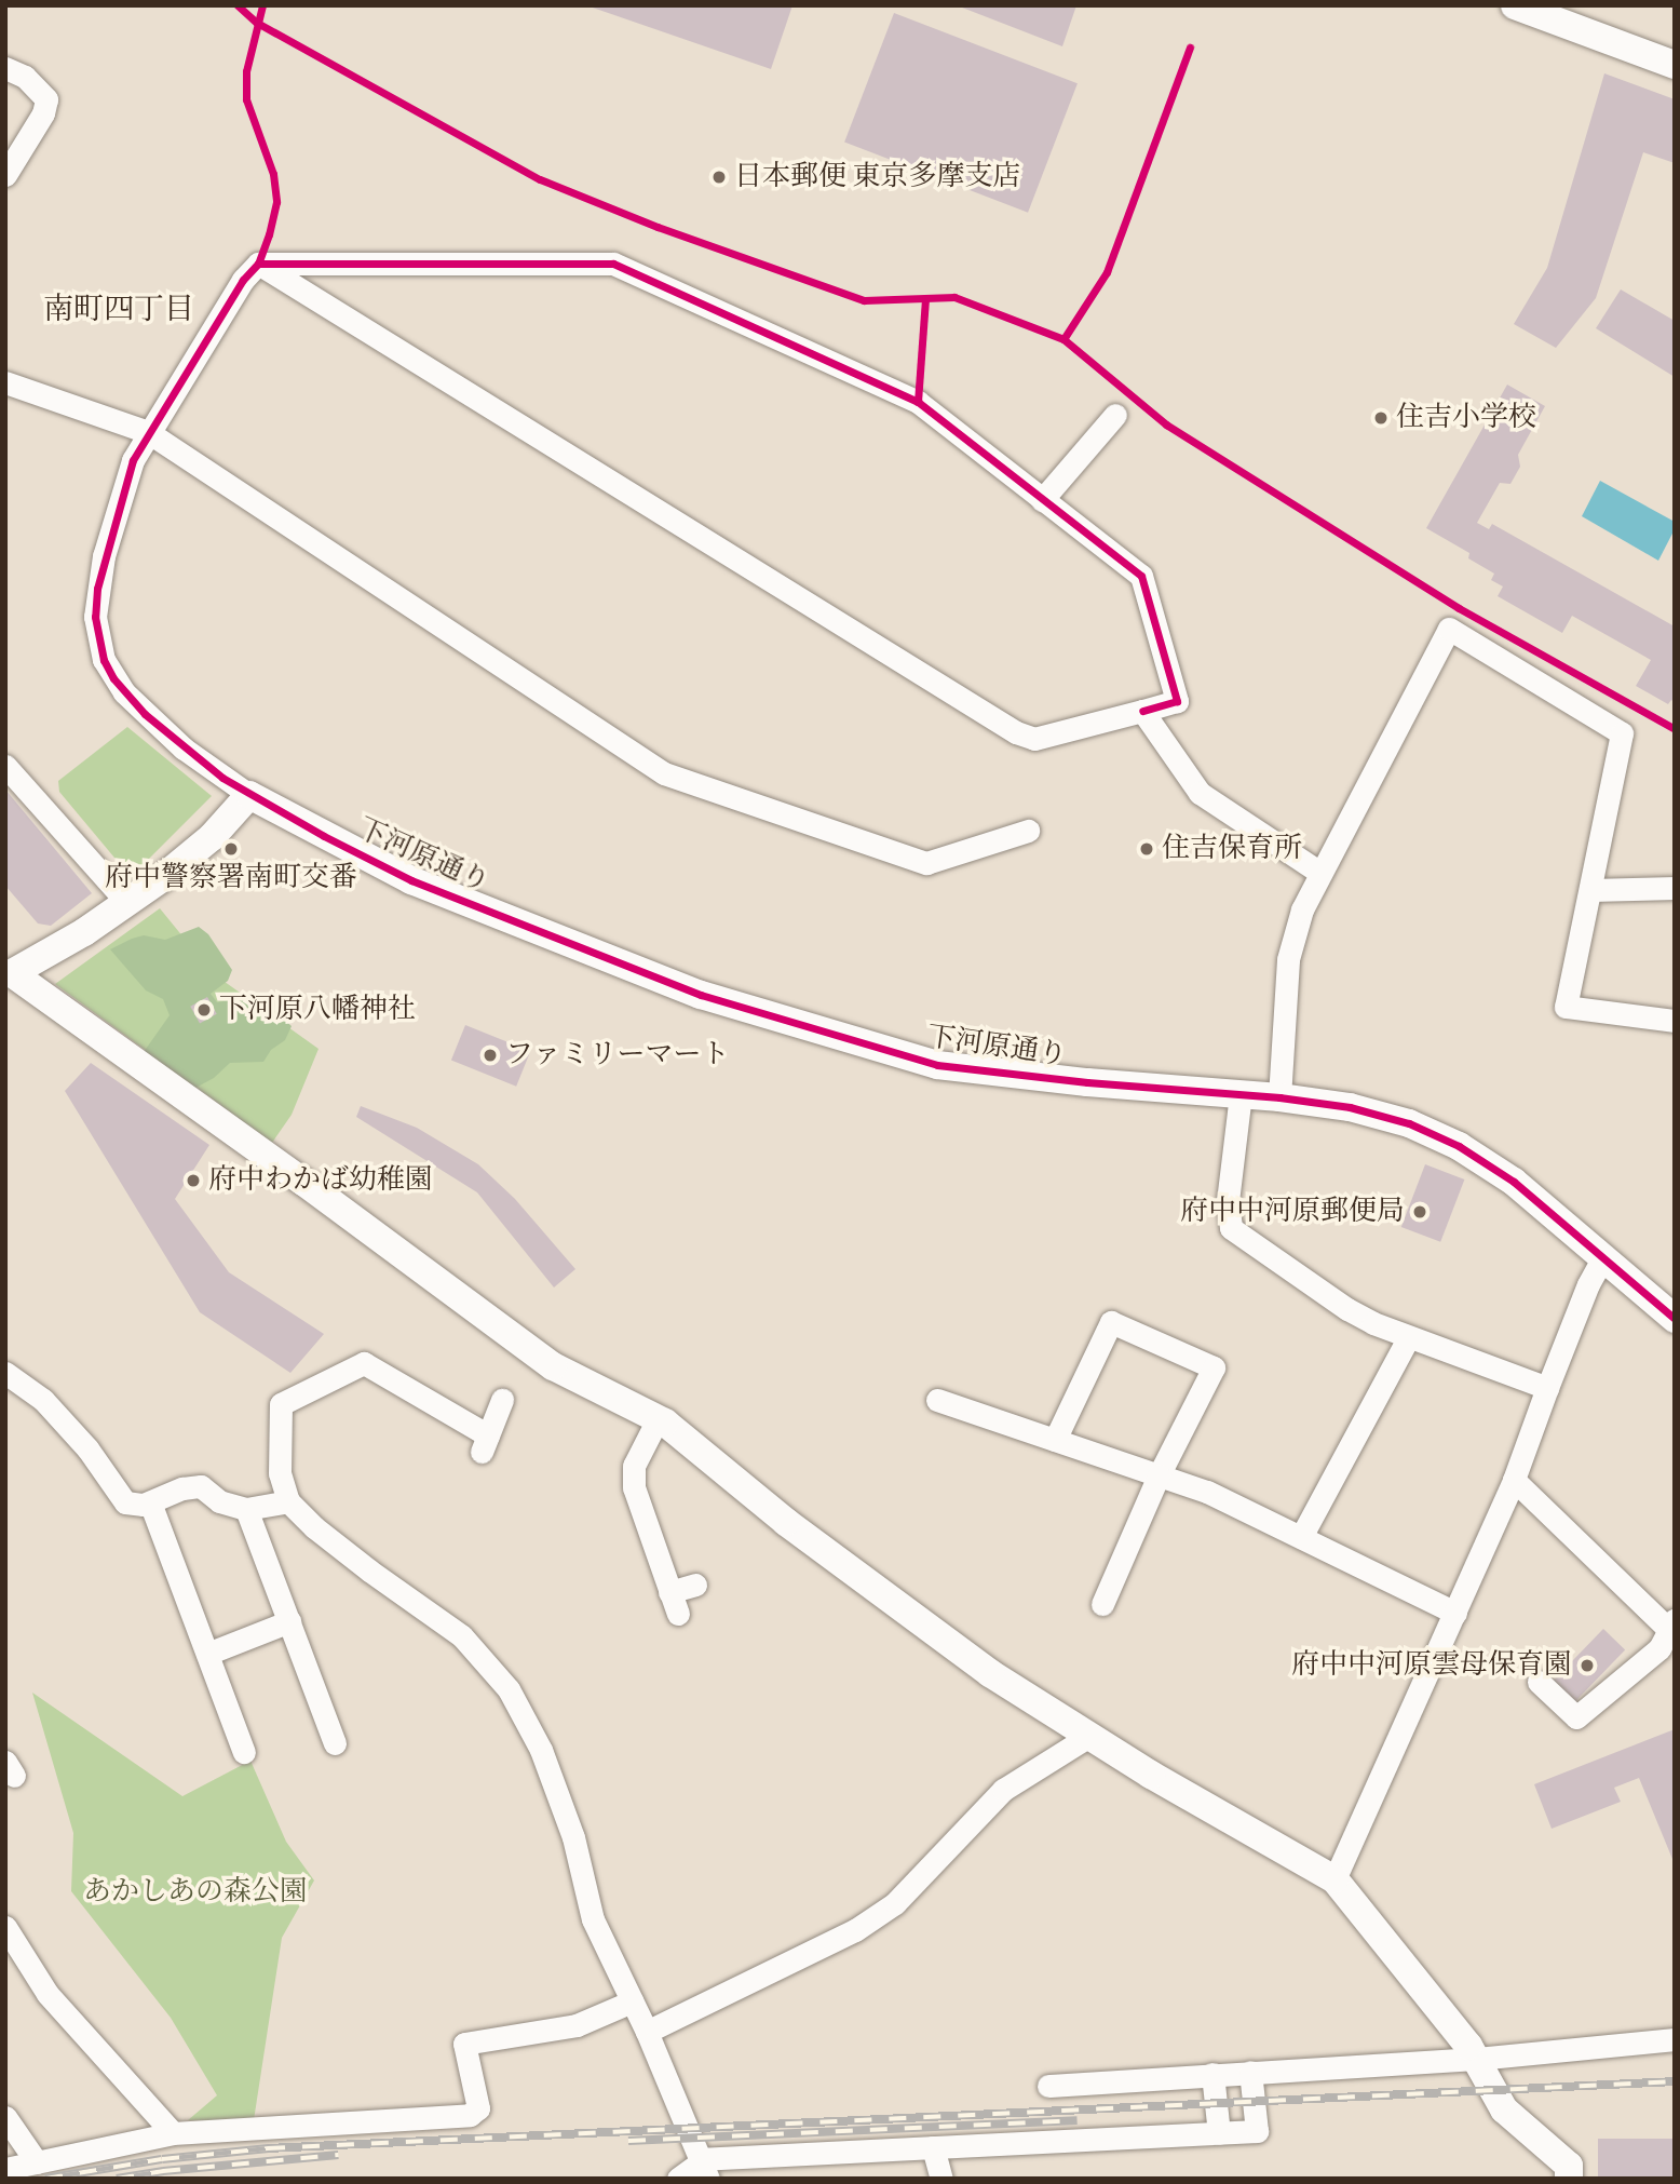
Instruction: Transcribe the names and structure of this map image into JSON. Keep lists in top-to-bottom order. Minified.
{"streets":{"street":["下河原通り"]},"districts":["南町四丁目"],"parks":["あかしあの森公園"],"places":["日本郵便 東京多摩支店","住吉小学校","府中警察署南町交番","住吉保育所","下河原八幡神社","ファミリーマート","府中わかば幼稚園","府中中河原郵便局","府中中河原雲母保育園"]}
